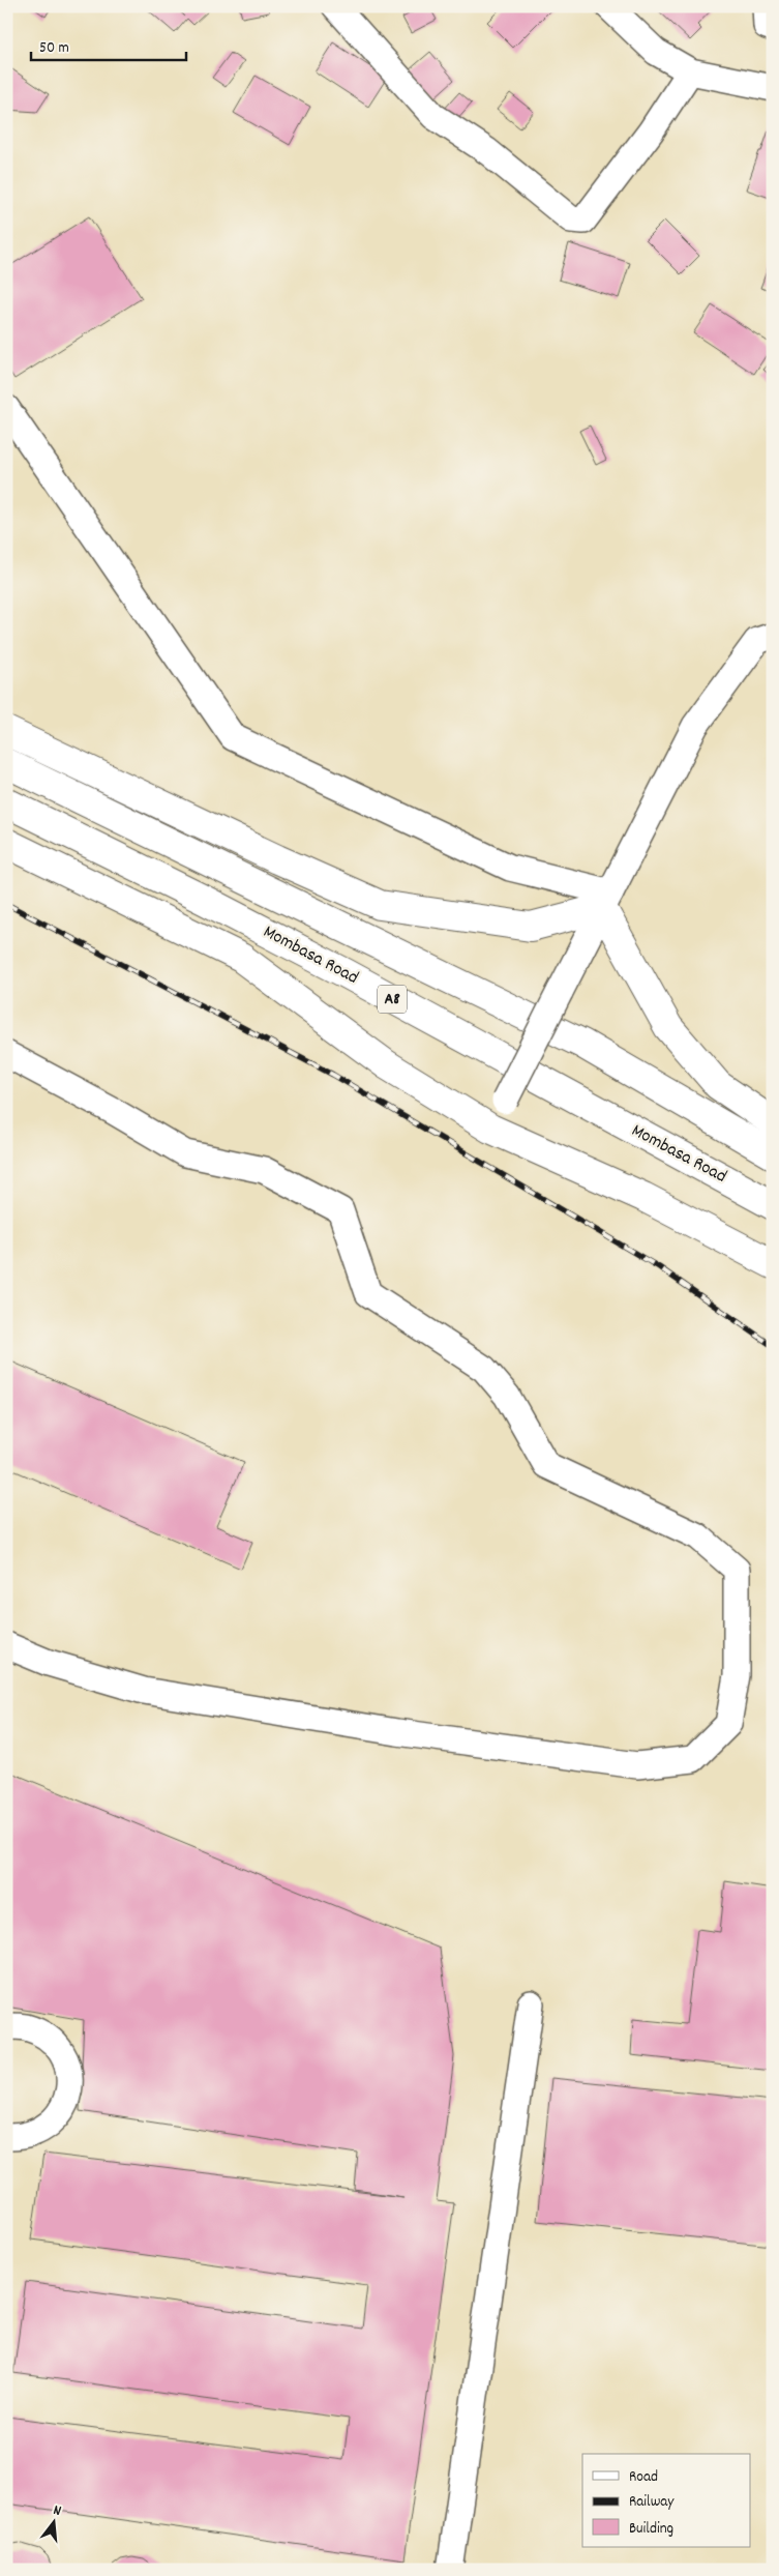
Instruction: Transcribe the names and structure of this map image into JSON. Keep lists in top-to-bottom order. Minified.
{"streets":{"highway":["Mombasa Road","A8"]},"legend":["Road","Railway","Building"],"scale_bar":"50 m","north":"top"}
